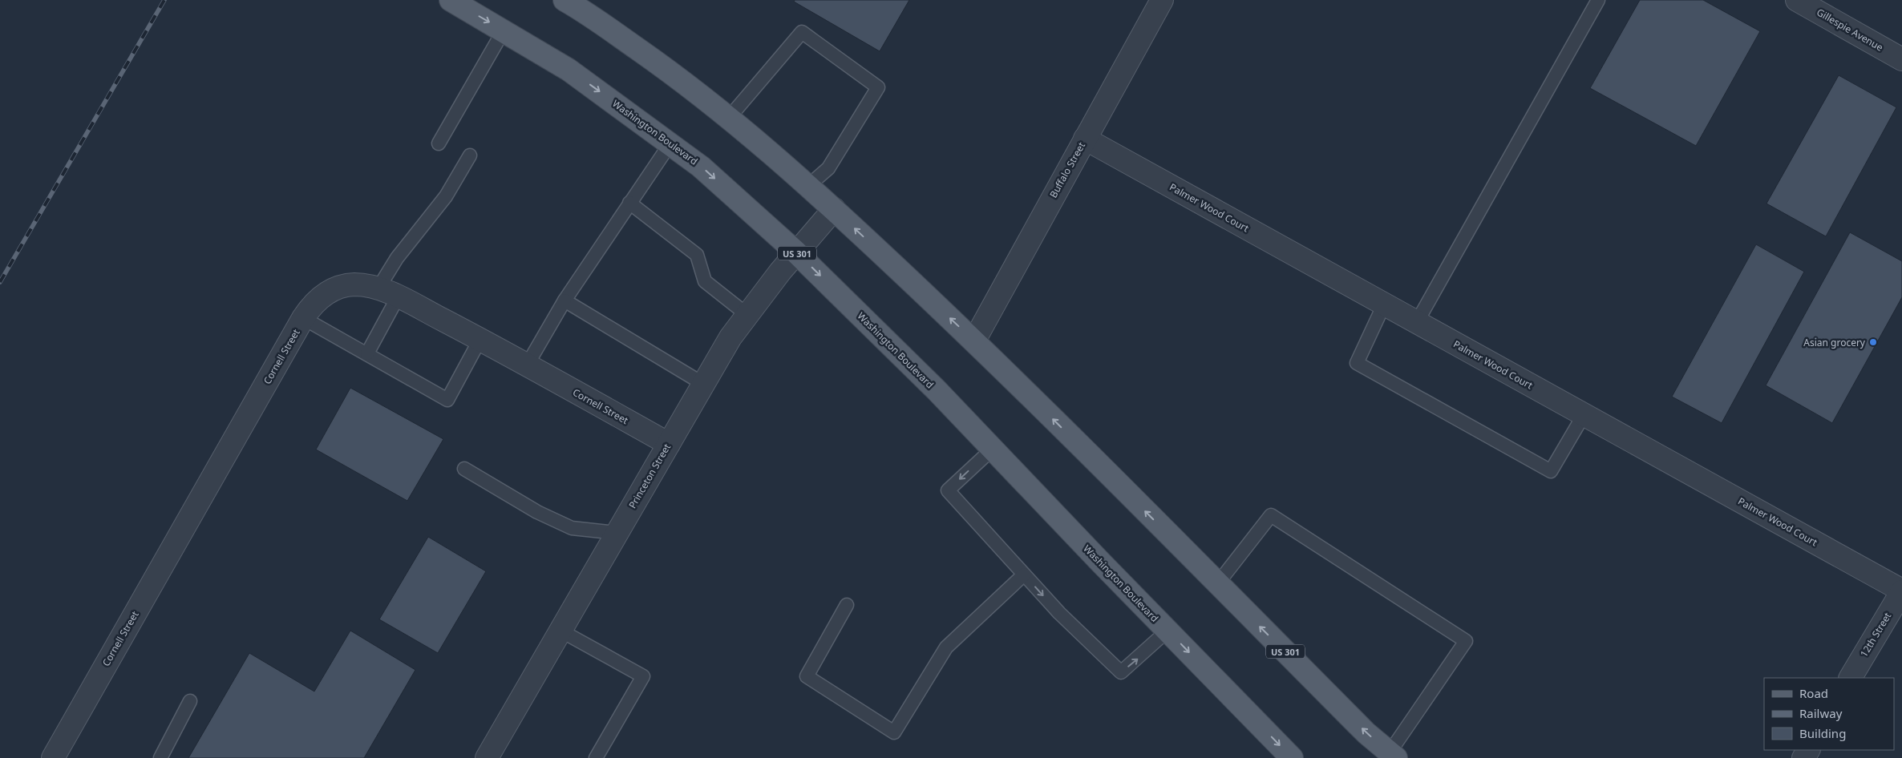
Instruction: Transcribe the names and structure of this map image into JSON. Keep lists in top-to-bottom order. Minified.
{"streets":{"main road":["Washington Boulevard","US 301"],"street":["Gillespie Avenue","Buffalo Street","Palmer Wood Court","Cornell Street","Princeton Street","12th Street"]},"crossings":[["Washington Boulevard","Princeton Street"],["Buffalo Street","Palmer Wood Court"],["Buffalo Street","US 301"],["Palmer Wood Court","12th Street"],["US 301","Princeton Street"],["Cornell Street","Princeton Street"]],"places":["Asian grocery"],"legend":["Road","Railway","Building"]}
